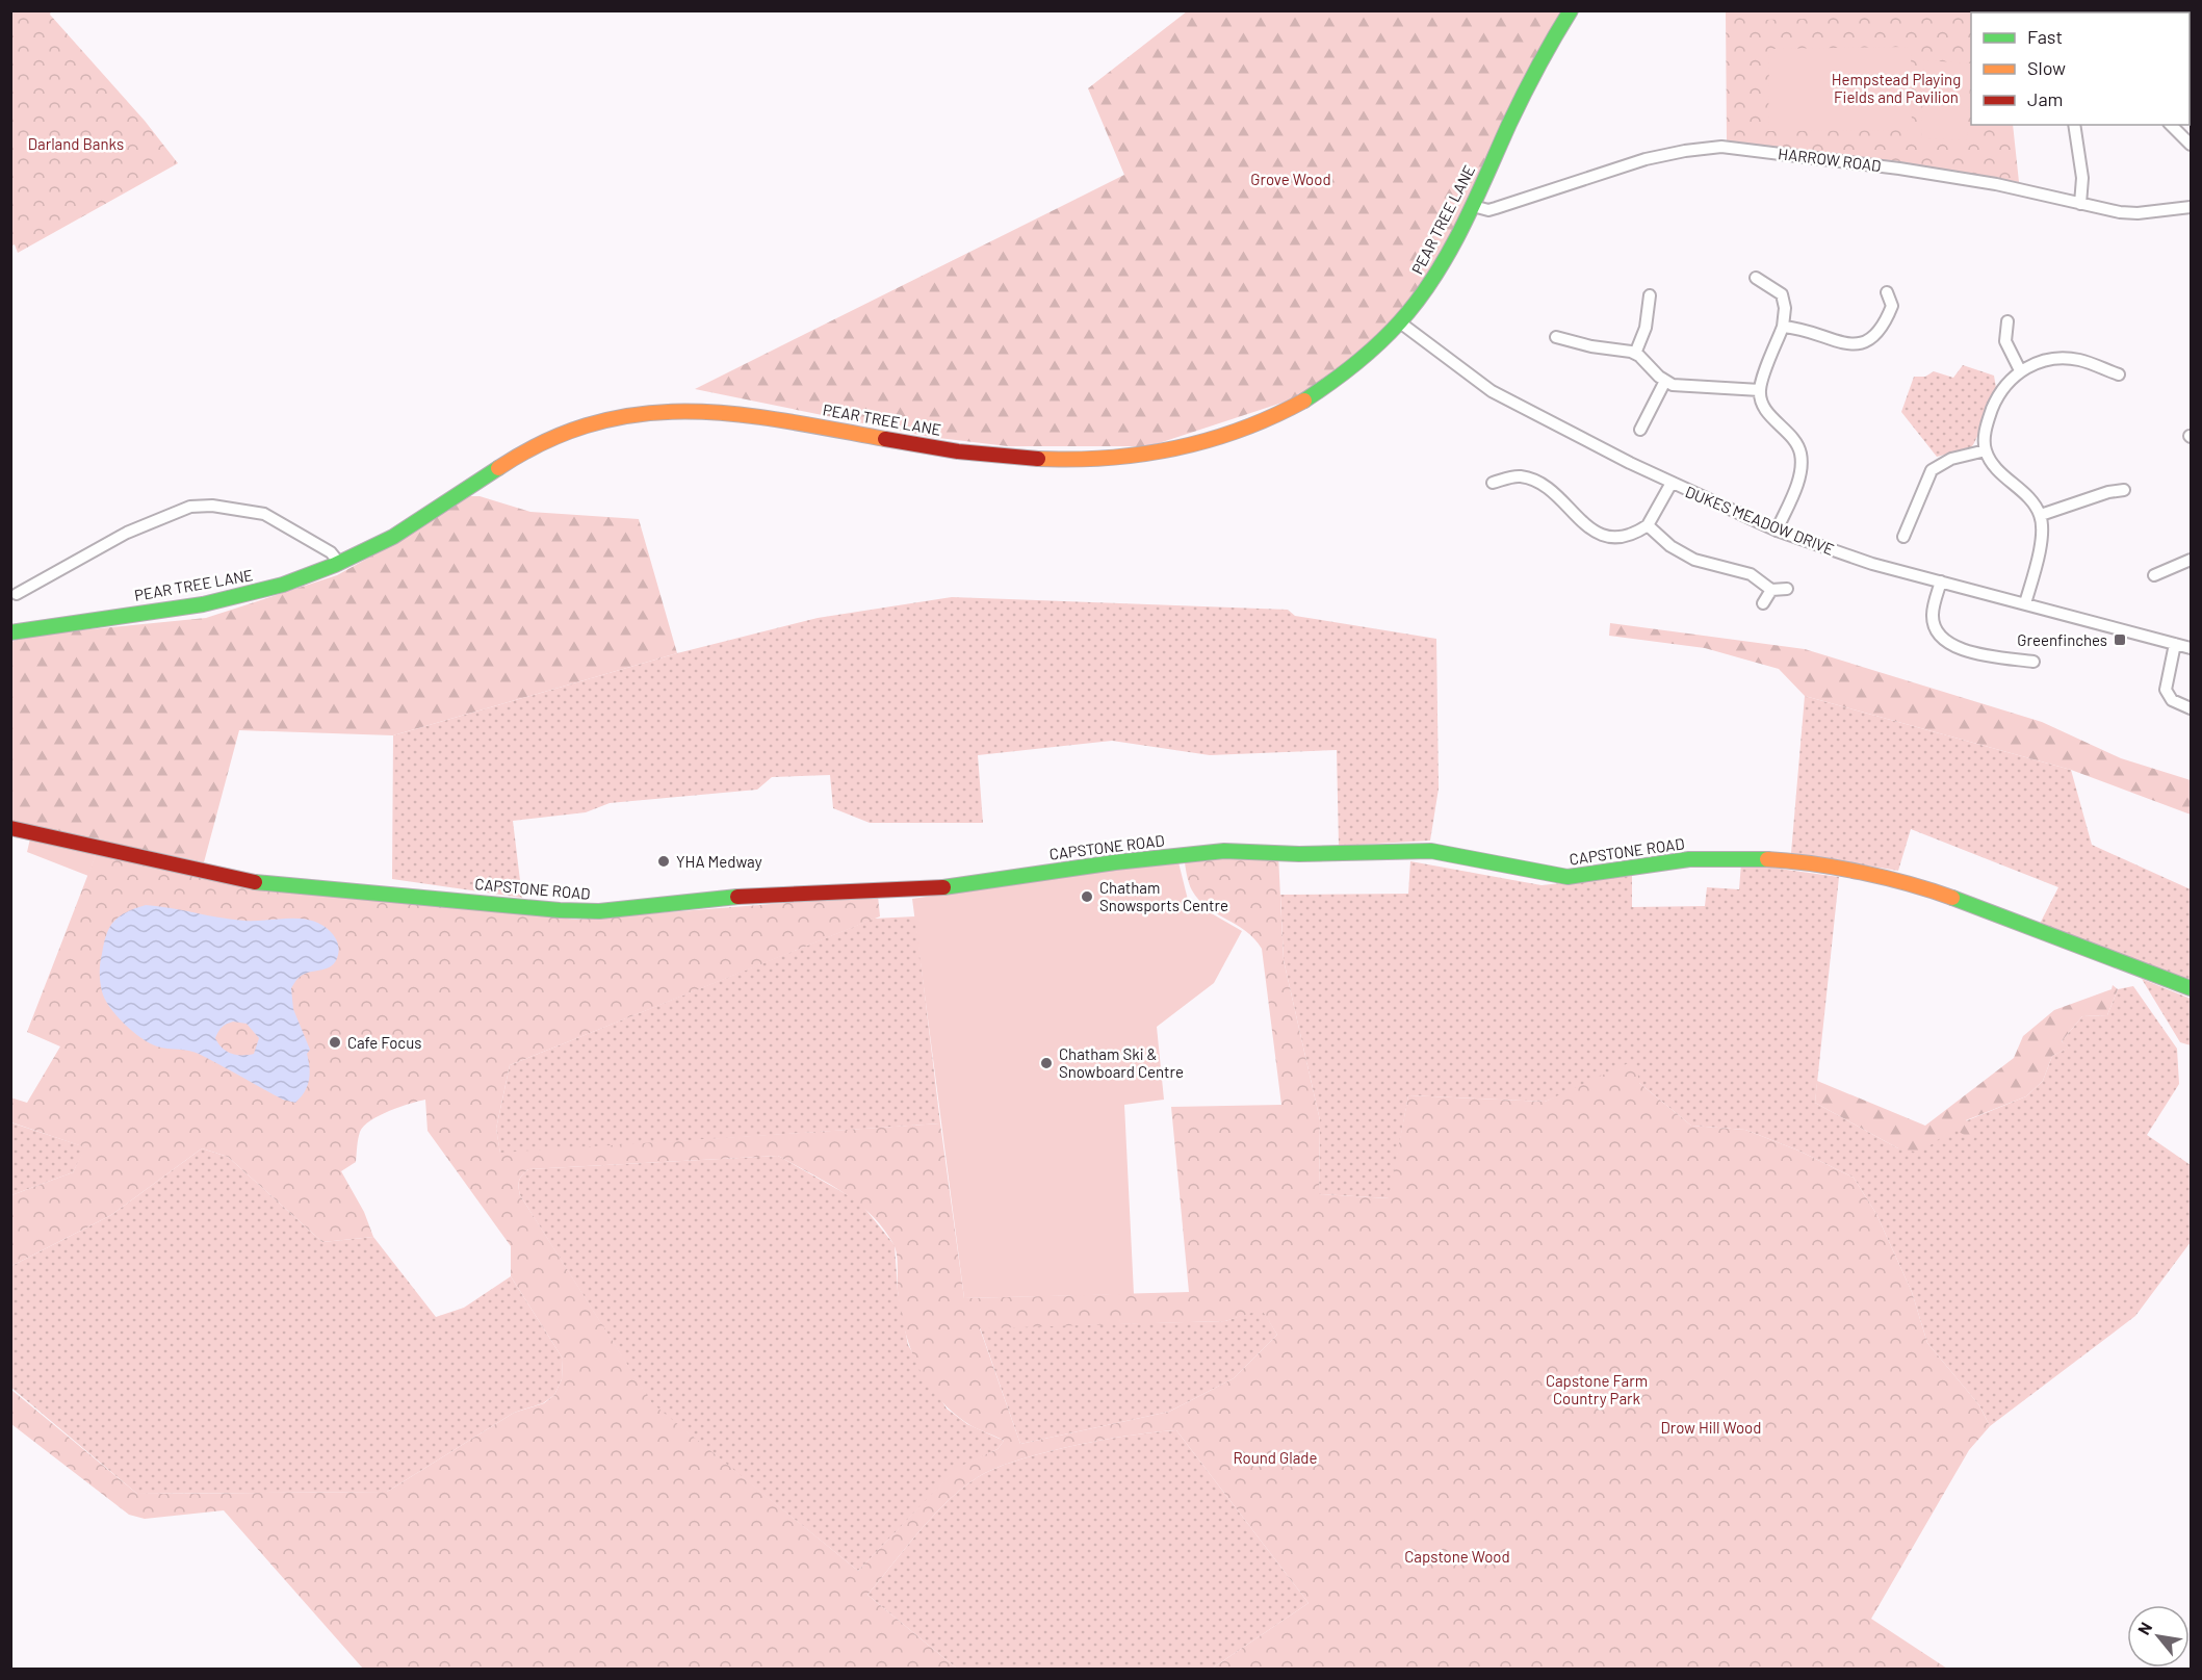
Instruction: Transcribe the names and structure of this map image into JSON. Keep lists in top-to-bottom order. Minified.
{"streets":{"street":["HARROW ROAD","PEAR TREE LANE","DUKES MEADOW DRIVE","CAPSTONE ROAD"]},"crossings":[["HARROW ROAD","PEAR TREE LANE"],["PEAR TREE LANE","DUKES MEADOW DRIVE"]],"parks":["Hempstead Playing Fields and Pavilion","Darland Banks","Grove Wood","Capstone Farm Country Park","Drow Hill Wood","Round Glade","Capstone Wood"],"places":{"transit":["Greenfinches"],"other":["YHA Medway","Chatham Snowsports Centre","Cafe Focus","Chatham Ski & Snowboard Centre"]},"legend":["Fast","Slow","Jam"],"north":"top left"}
